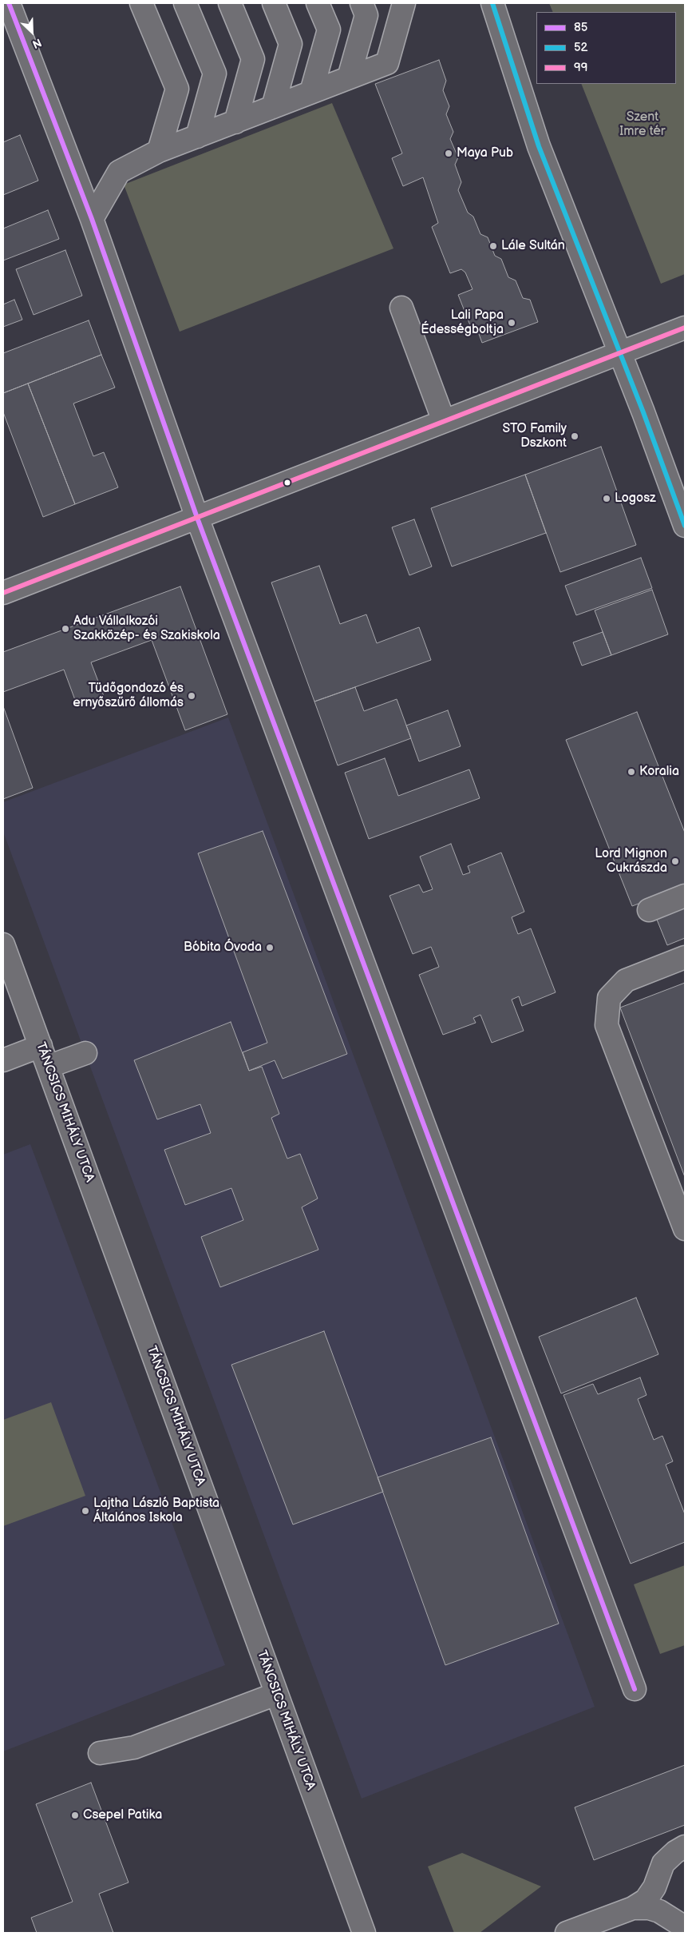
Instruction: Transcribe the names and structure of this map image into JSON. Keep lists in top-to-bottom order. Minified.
{"streets":{"street":["TÁNCSICS MIHÁLY UTCA"]},"parks":["Szent Imre tér"],"places":["Maya Pub","Lále Sultán","Lali Papa Édességboltja","STO Family Dszkont","Logosz","Adu Vállalkozói Szakközép- és Szakiskola","Tüdőgondozó és ernyőszűrő állomás","Koralia","Lord Mignon Cukrászda","Bóbita Óvoda","Lajtha László Baptista Általános Iskola","Csepel Patika"],"lines":["transit line 85","transit line 52","transit line 99"],"legend":["85","52","99"],"north":"bottom right"}
